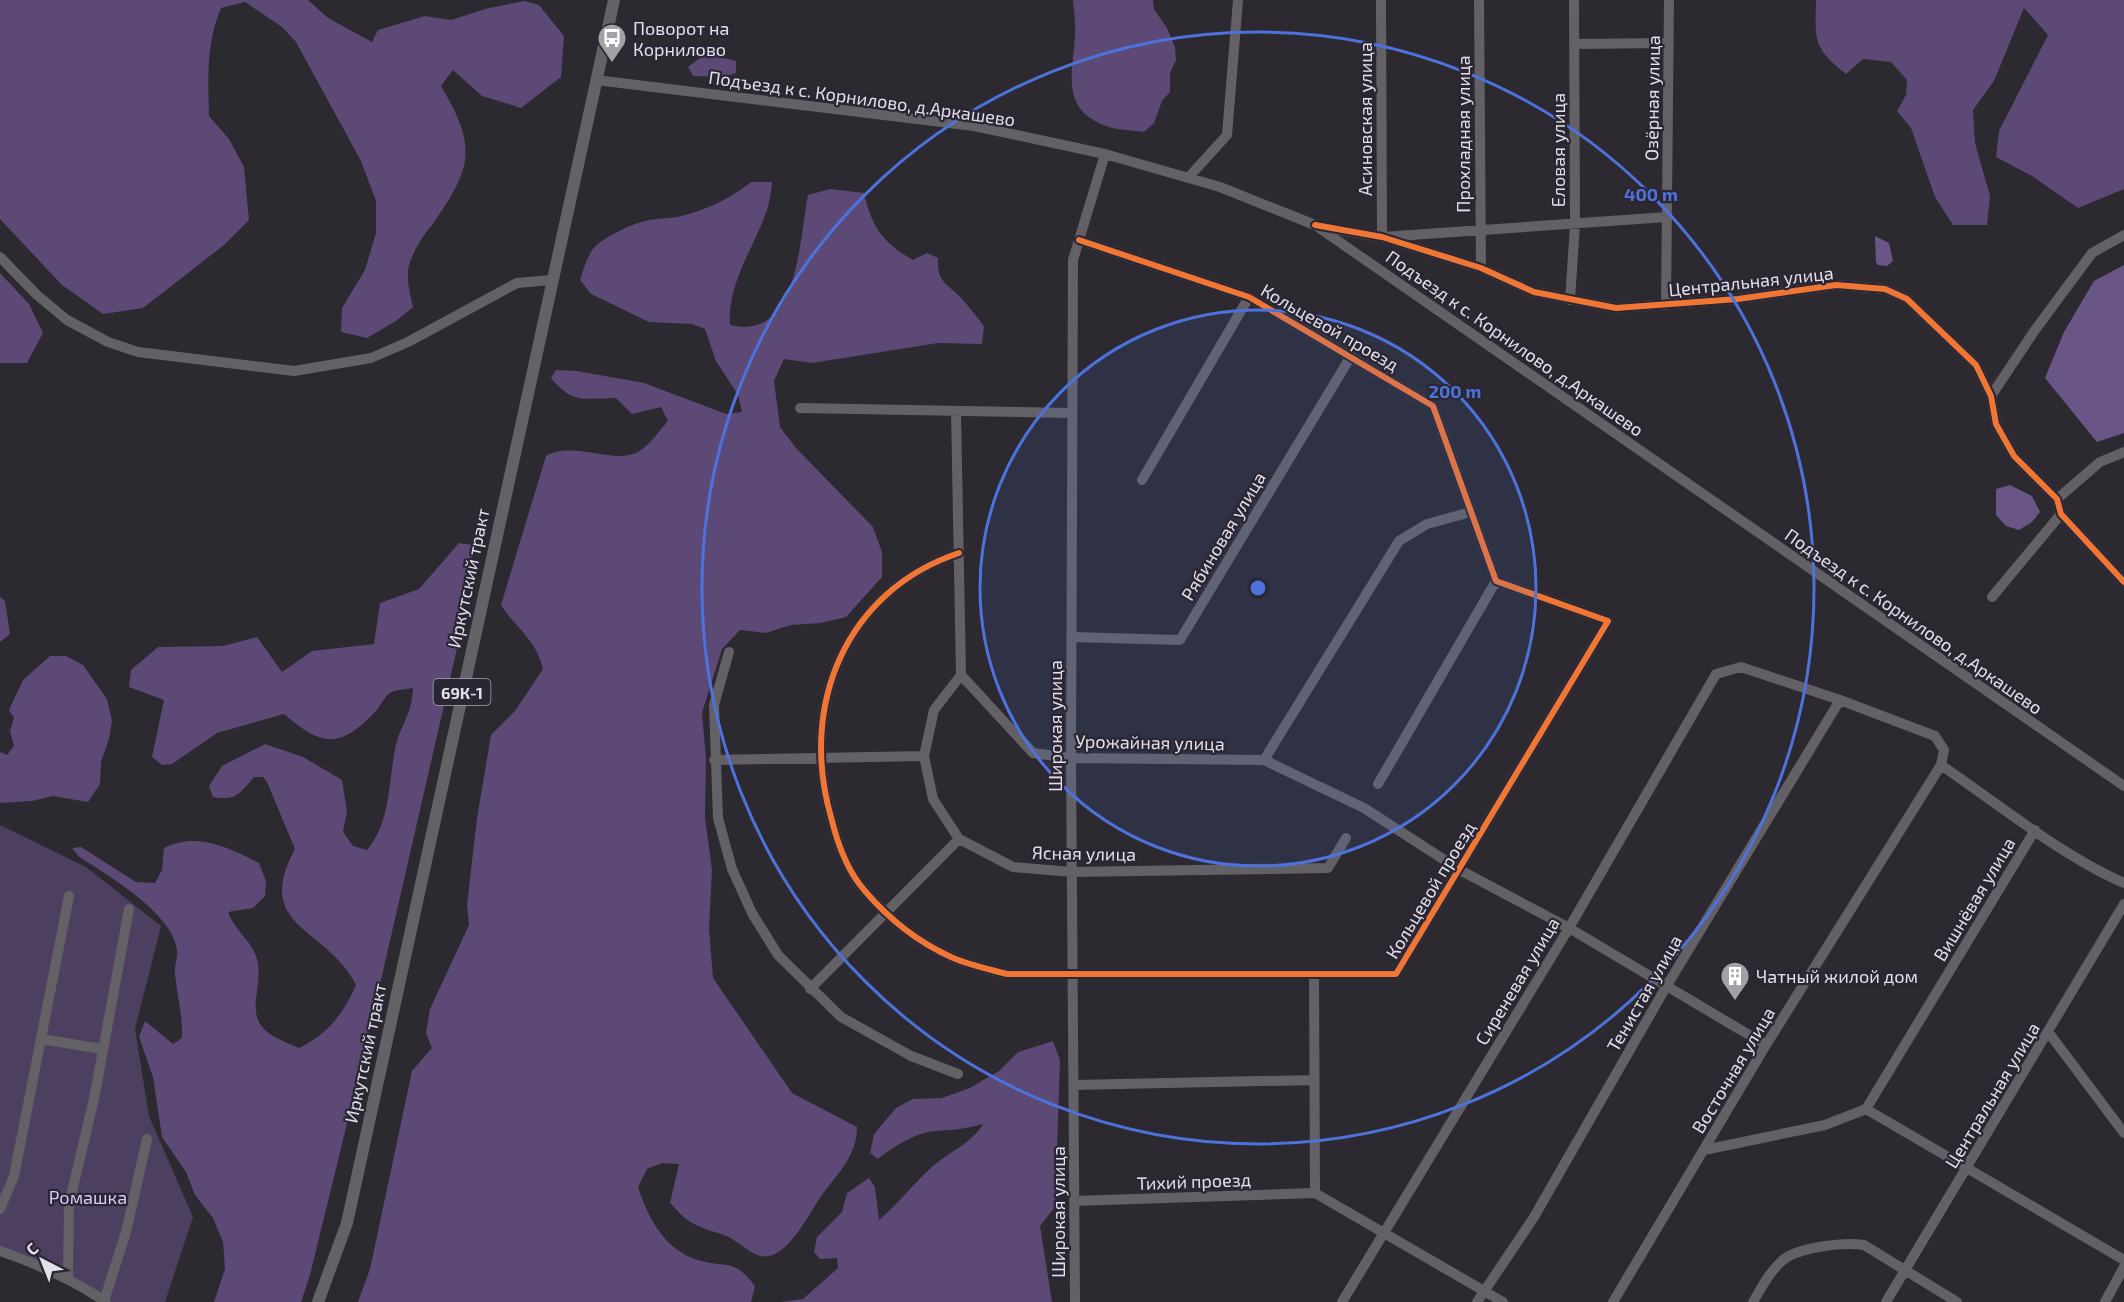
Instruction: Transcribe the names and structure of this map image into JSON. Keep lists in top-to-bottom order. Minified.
{"streets":{"main road":["Иркутский тракт","69К-1"],"street":["Подъезд к с. Корнилово, д.Аркашево","Озёрная улица","Асиновская улица","Прохладная улица","Еловая улица","Центральная улица","Кольцевой проезд","Рябиновая улица","Широкая улица","Урожайная улица","Ясная улица","Вишнёвая улица","Сиреневая улица","Тенистая улица","Восточная улица","Тихий проезд"]},"crossings":[["Подъезд к с. Корнилово, д.Аркашево","Центральная улица"],["Подъезд к с. Корнилово, д.Аркашево","Иркутский тракт"],["Подъезд к с. Корнилово, д.Аркашево","Широкая улица"],["Озёрная улица","Центральная улица"],["Асиновская улица","Центральная улица"],["Прохладная улица","Центральная улица"],["Еловая улица","Центральная улица"],["Кольцевой проезд","Рябиновая улица"],["Кольцевой проезд","Широкая улица"],["Рябиновая улица","Широкая улица"],["Широкая улица","Урожайная улица"],["Широкая улица","Ясная улица"],["Широкая улица","Тихий проезд"],["Урожайная улица","Ясная улица"],["Сиреневая улица","Тенистая улица"]],"parks":["Ромашка"],"places":{"bus stop":["Поворот на Корнилово"],"building":["Чатный жилой дом"]},"north":"top left","rings":["400 m","200 m"]}
